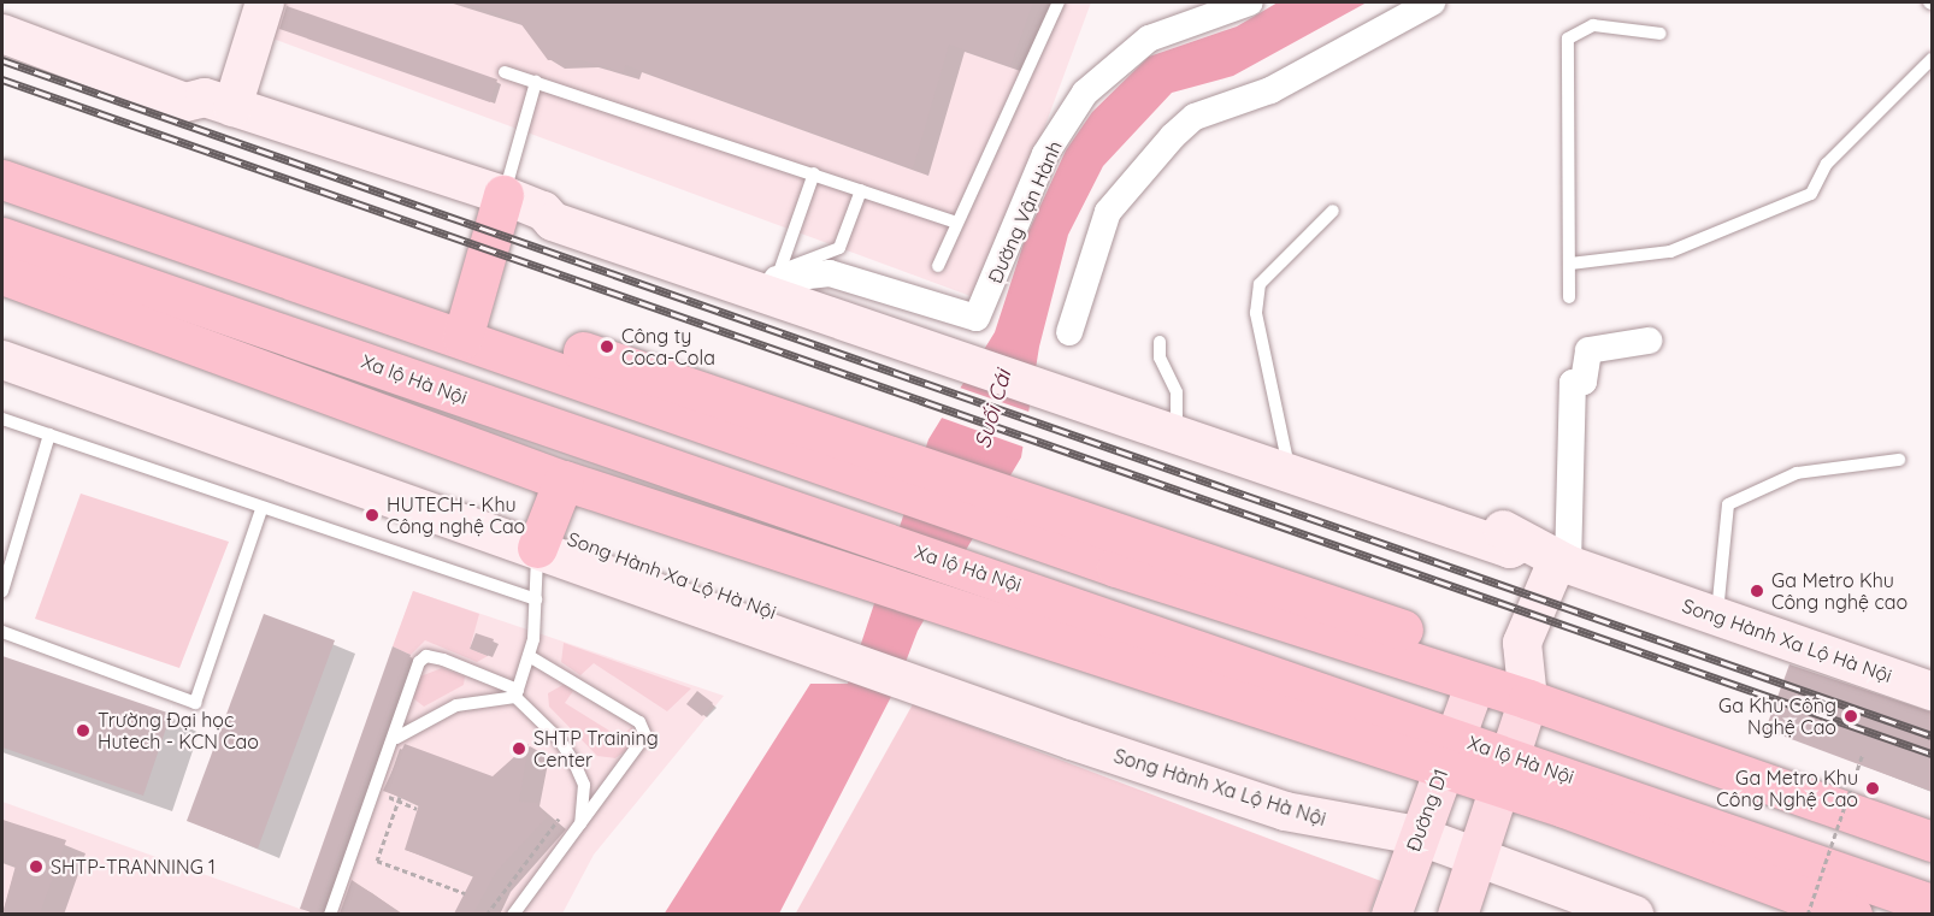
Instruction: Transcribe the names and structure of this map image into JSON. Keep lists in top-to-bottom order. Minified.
{"streets":{"highway":["Xa lộ Hà Nội"],"main road":["Song Hành Xa Lộ Hà Nội","Đường D1"],"street":["Đường Vận Hành"]},"crossings":[["Đường Vận Hành","Song Hành Xa Lộ Hà Nội"],["Xa lộ Hà Nội","Đường D1"],["Song Hành Xa Lộ Hà Nội","Đường D1"]],"water":["Suối Cái"],"places":["Công ty Coca-Cola","HUTECH - Khu Công nghệ Cao","Ga Metro Khu Công nghệ cao","Ga Khu Công Nghệ Cao","Trường Đại học Hutech - KCN Cao","SHTP Training Center","Ga Metro Khu Công Nghệ Cao","SHTP-TRANNING 1"]}
